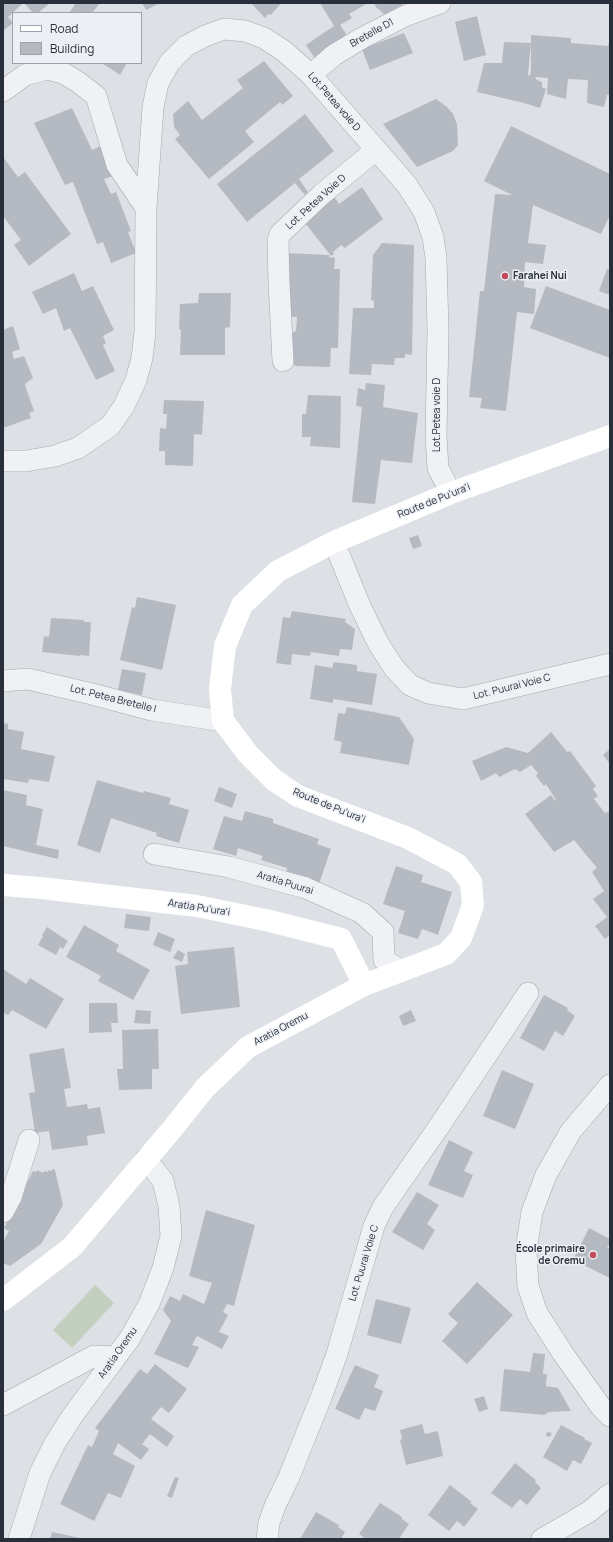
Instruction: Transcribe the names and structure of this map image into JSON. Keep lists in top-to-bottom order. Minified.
{"streets":{"main road":["Route de Pu'ura'i","Aratia Pu'ura'i","Aratia Oremu"],"street":["Bretelle D1","Lot.Petea voie D","Lot. Petea Voie D","Lot. Puurai Voie C","Lot. Petea Bretelle I","Aratia Puurai"]},"crossings":[["Bretelle D1","Lot.Petea voie D"],["Lot.Petea voie D","Lot. Petea Voie D"],["Lot.Petea voie D","Route de Pu'ura'i"],["Route de Pu'ura'i","Lot. Puurai Voie C"],["Route de Pu'ura'i","Lot. Petea Bretelle I"],["Route de Pu'ura'i","Aratia Puurai"],["Route de Pu'ura'i","Aratia Pu'ura'i"],["Route de Pu'ura'i","Aratia Oremu"],["Aratia Pu'ura'i","Aratia Oremu"]],"places":["Farahei Nui","École primaire de Oremu"],"legend":["Road","Building"]}
